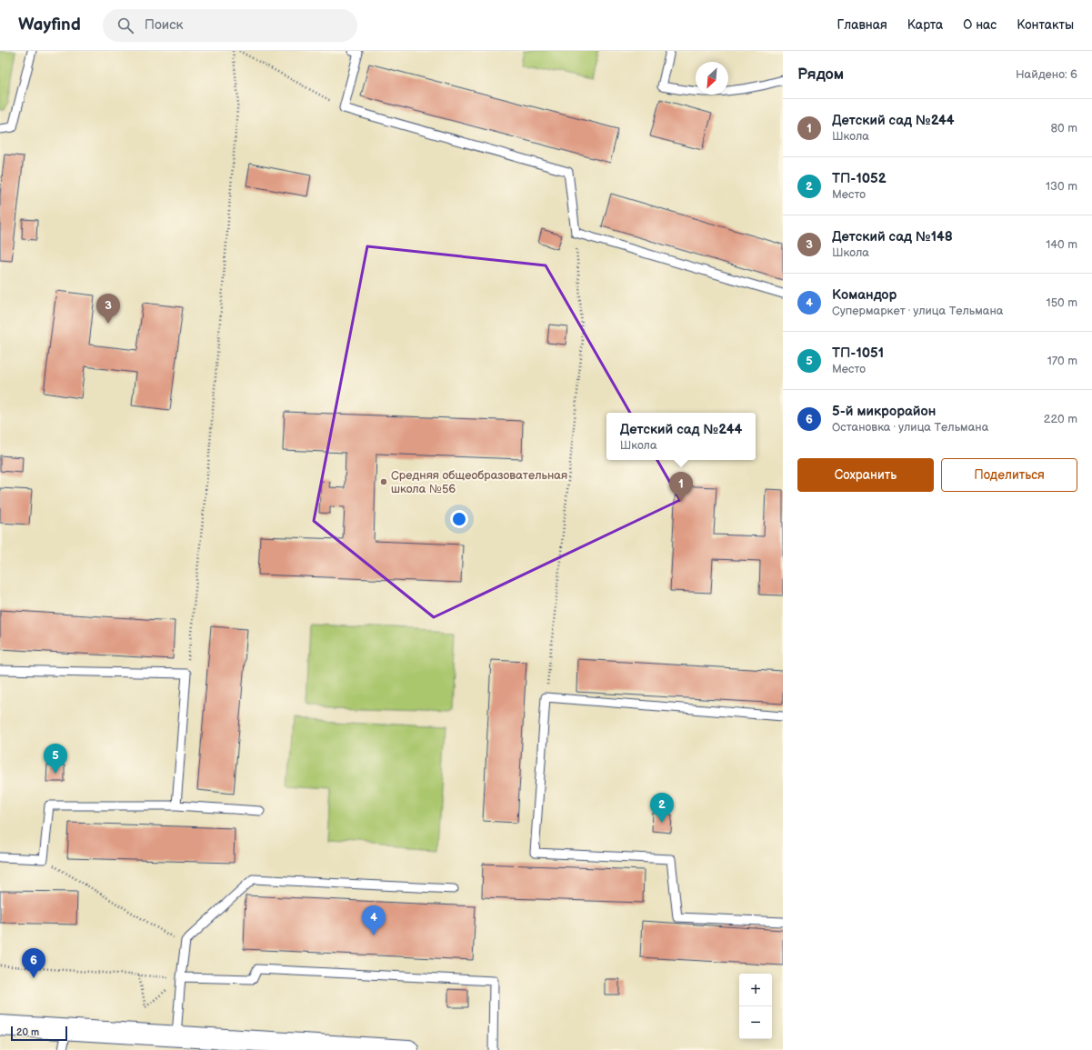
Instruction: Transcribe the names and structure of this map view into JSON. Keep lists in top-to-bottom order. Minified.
{"places":["Средняя общеобразовательная школа №56"],"scale_bar":"20 m","north":"bottom left","page":{"header":"Wayfind","search":"Поиск","nav":["Главная","Карта","О нас","Контакты"],"heading":["Рядом","Найдено: 6"],"list":[{"mark":"1","name":"Детский сад №244","note":"Школа","value":"80 m"},{"mark":"2","name":"ТП-1052","note":"Место","value":"130 m"},{"mark":"3","name":"Детский сад №148","note":"Школа","value":"140 m"},{"mark":"4","name":"Командор","note":"Супермаркет · улица Тельмана","value":"150 m"},{"mark":"5","name":"ТП-1051","note":"Место","value":"170 m"},{"mark":"6","name":"5-й микрорайон","note":"Остановка · улица Тельмана","value":"220 m"}],"pins":["3","1","5","2","4","6"],"popup":["Детский сад №244","Школа"],"buttons":["Сохранить","Поделиться"],"map_buttons":["+","−"],"scale":"20 m"}}
